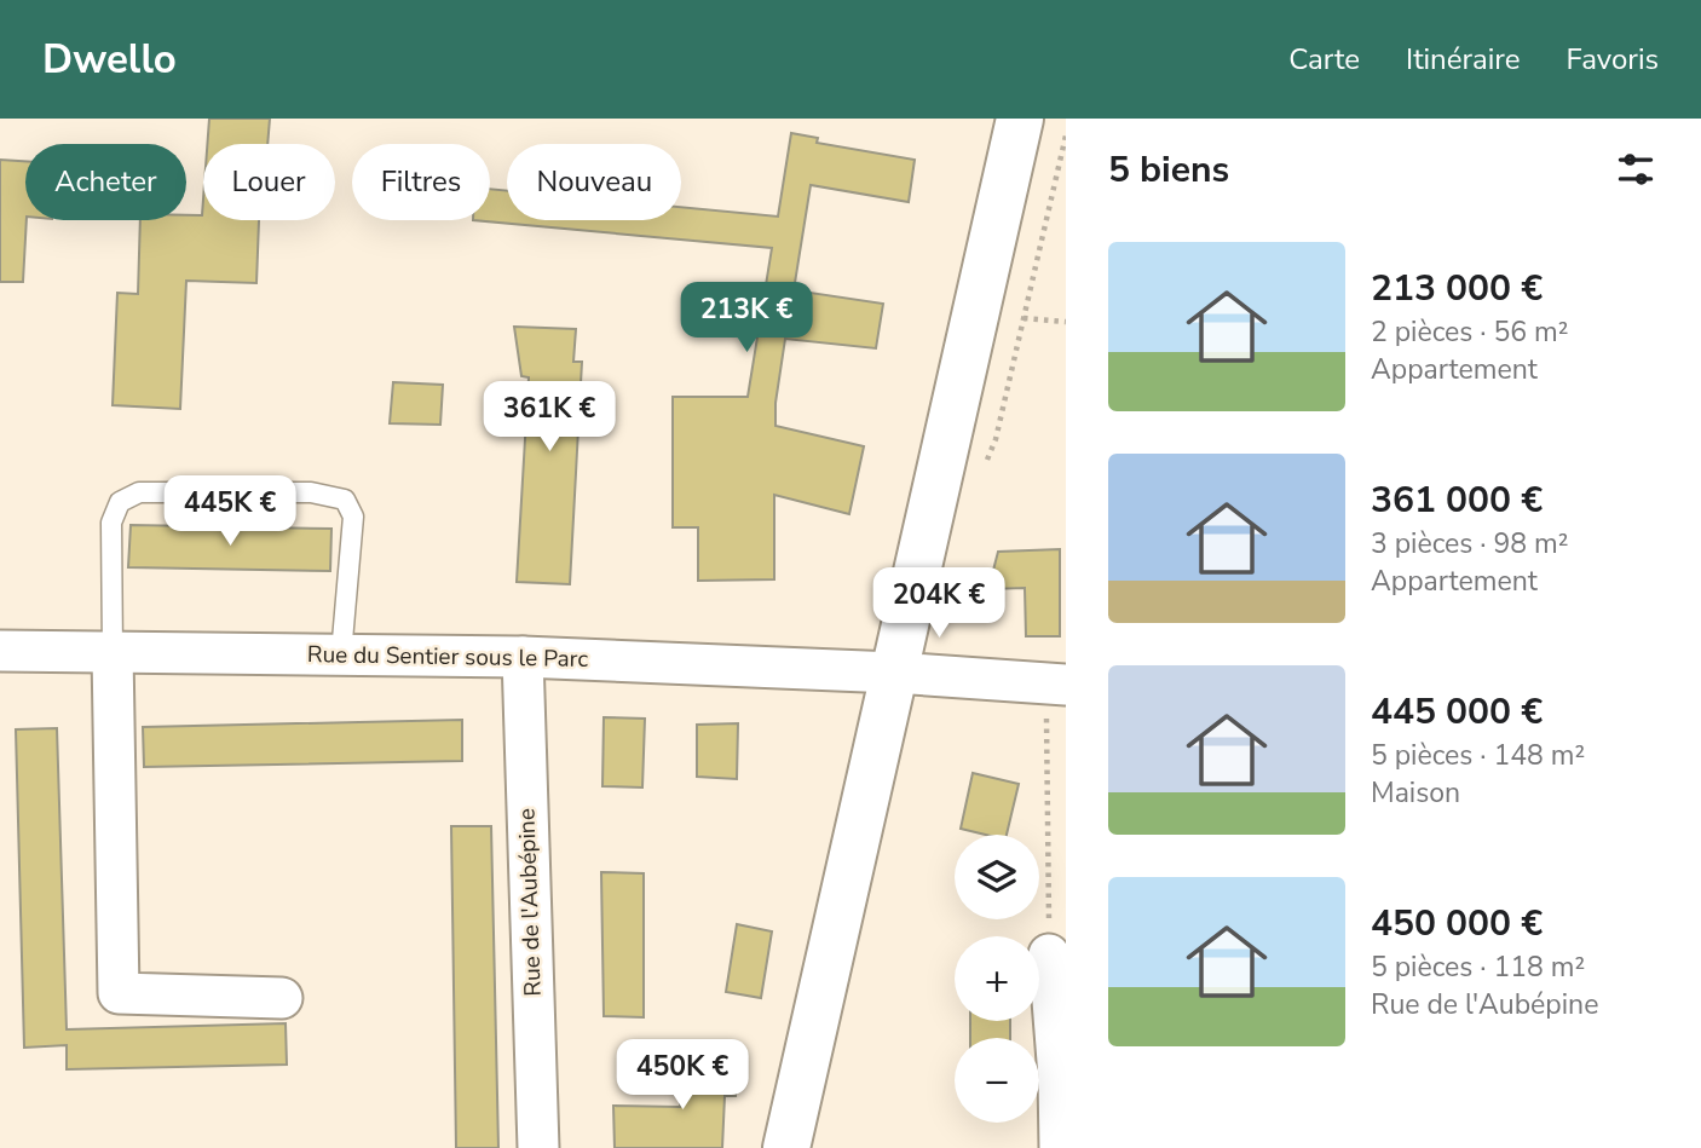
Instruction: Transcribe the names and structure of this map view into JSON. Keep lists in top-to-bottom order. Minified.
{"streets":{"street":["Rue du Sentier sous le Parc","Rue de l'Aubépine"]},"crossings":[["Rue du Sentier sous le Parc","Rue de l'Aubépine"]],"page":{"header":"Dwello","nav":["Carte","Itinéraire","Favoris"],"heading":"5 biens","chip":["Acheter","Louer","Filtres","Nouveau"],"list":[{"name":"213 000 €","note":"2 pièces · 56 m² · Appartement"},{"name":"361 000 €","note":"3 pièces · 98 m² · Appartement"},{"name":"445 000 €","note":"5 pièces · 148 m² · Maison"},{"name":"450 000 €","note":"5 pièces · 118 m² · Rue de l'Aubépine"}],"price":["213K €","361K €","445K €","204K €","450K €"],"map_buttons":["+","−"]}}
